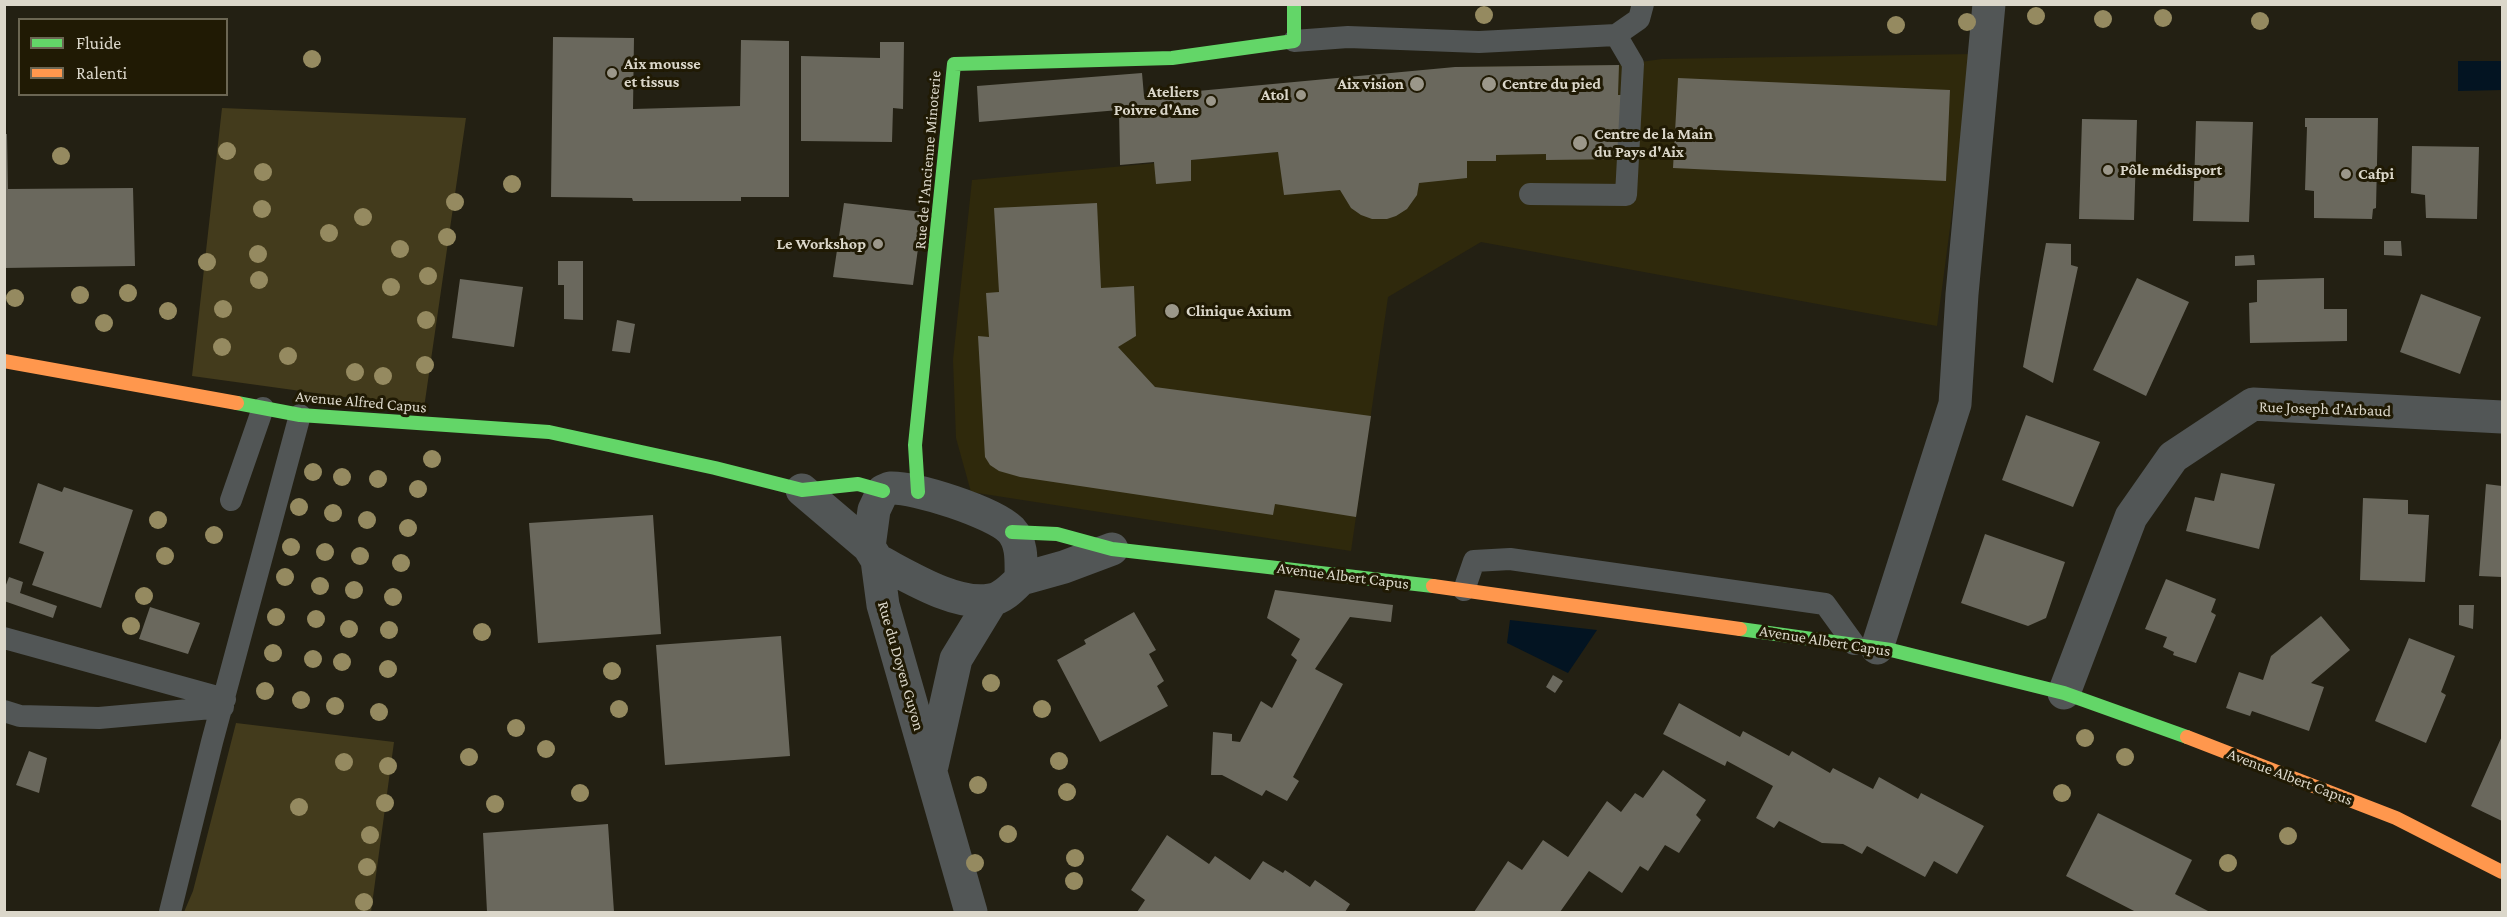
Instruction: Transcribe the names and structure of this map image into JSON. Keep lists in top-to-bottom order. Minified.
{"streets":{"street":["Rue de l'Ancienne Minoterie","Avenue Alfred Capus","Rue Joseph d'Arbaud","Avenue Albert Capus","Rue du Doyen Guyon"]},"crossings":[["Rue Joseph d'Arbaud","Avenue Albert Capus"]],"places":["Aix mousse et tissus","Aix vision","Centre du pied","Atol","Ateliers Poivre d'Ane","Centre de la Main du Pays d'Aix","Pôle médisport","Cafpi","Le Workshop","Clinique Axium"],"legend":["Fluide","Ralenti"]}
